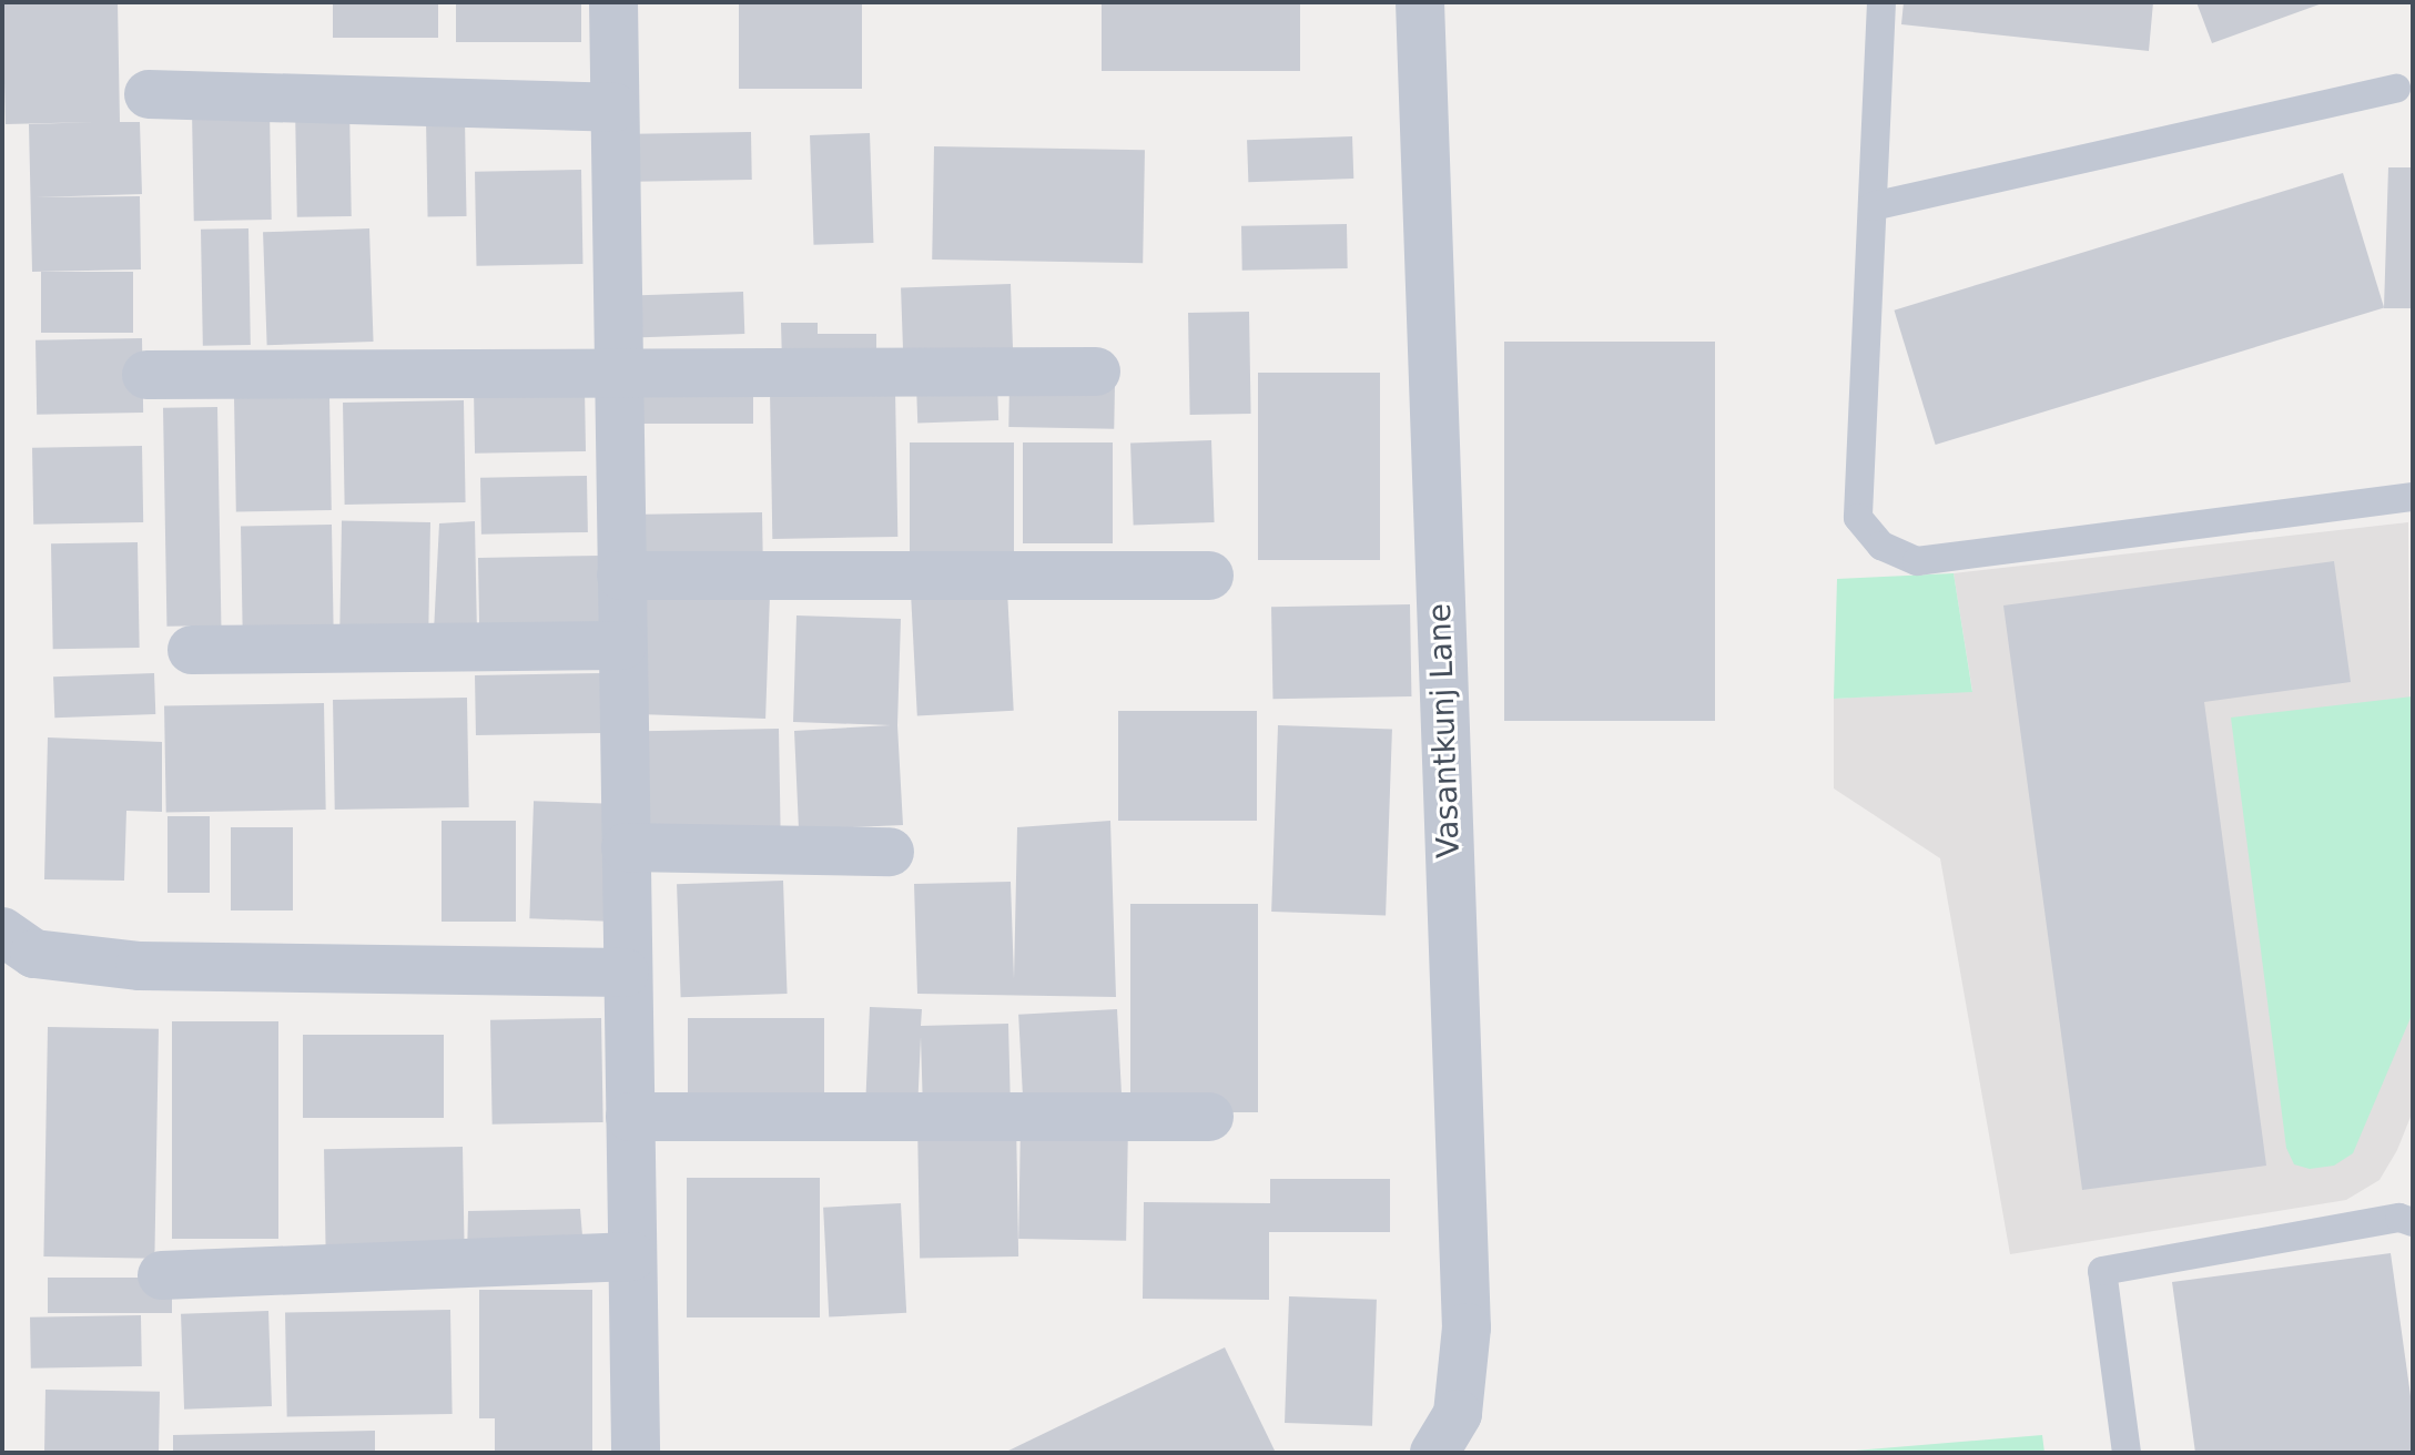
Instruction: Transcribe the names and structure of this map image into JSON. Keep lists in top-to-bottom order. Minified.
{"streets":{"street":["Vasantkunj Lane"]}}
